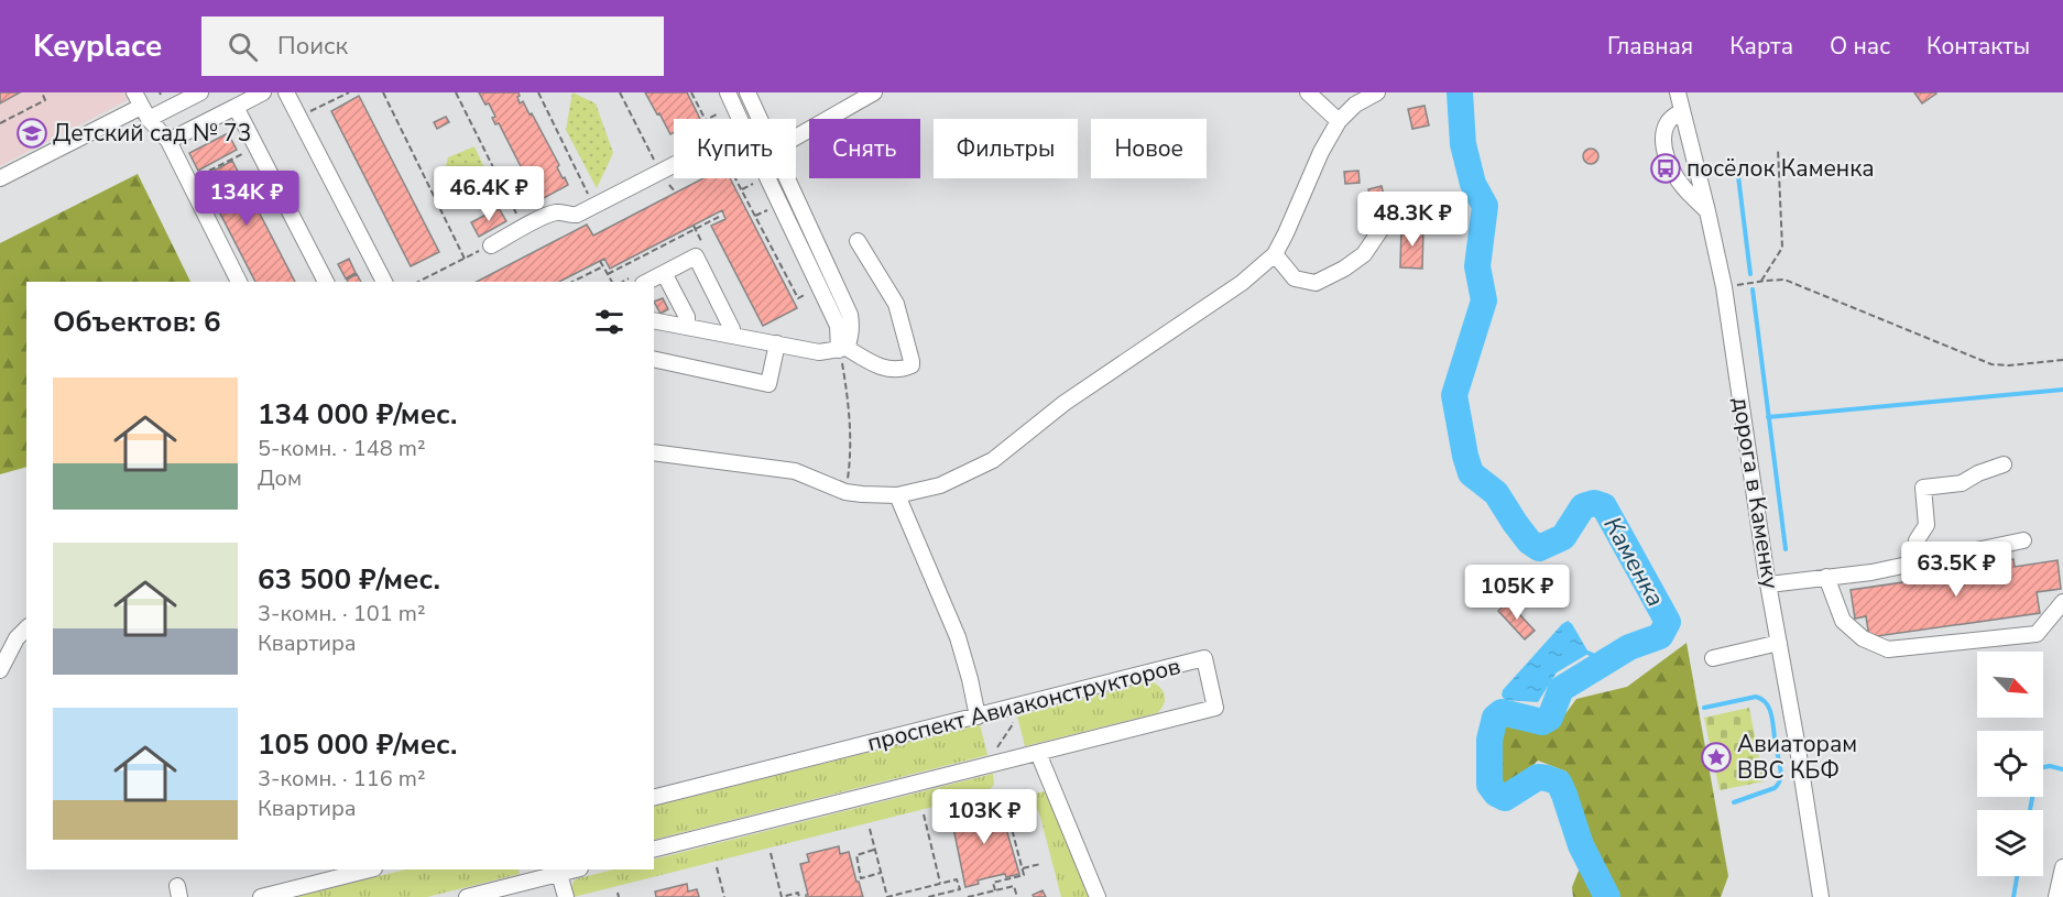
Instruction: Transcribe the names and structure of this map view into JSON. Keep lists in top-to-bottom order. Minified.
{"streets":{"street":["дорога в Каменку","проспект Авиаконструкторов"]},"water":["Каменка"],"places":{"school or university":["Детский сад № 73"],"bus stop":["посёлок Каменка"],"place":["Авиаторам ВВС КБФ"]},"north":"bottom right","page":{"header":"Keyplace","search":"Поиск","nav":["Главная","Карта","О нас","Контакты"],"chip":["Купить","Снять","Фильтры","Новое"],"price":["46.4K ₽","134K ₽","48.3K ₽","63.5K ₽","105K ₽","103K ₽"],"heading":"Объектов: 6","list":[{"name":"134 000 ₽/мес.","note":"5-комн. · 148 m² · Дом"},{"name":"63 500 ₽/мес.","note":"3-комн. · 101 m² · Квартира"},{"name":"105 000 ₽/мес.","note":"3-комн. · 116 m² · Квартира"}]}}
